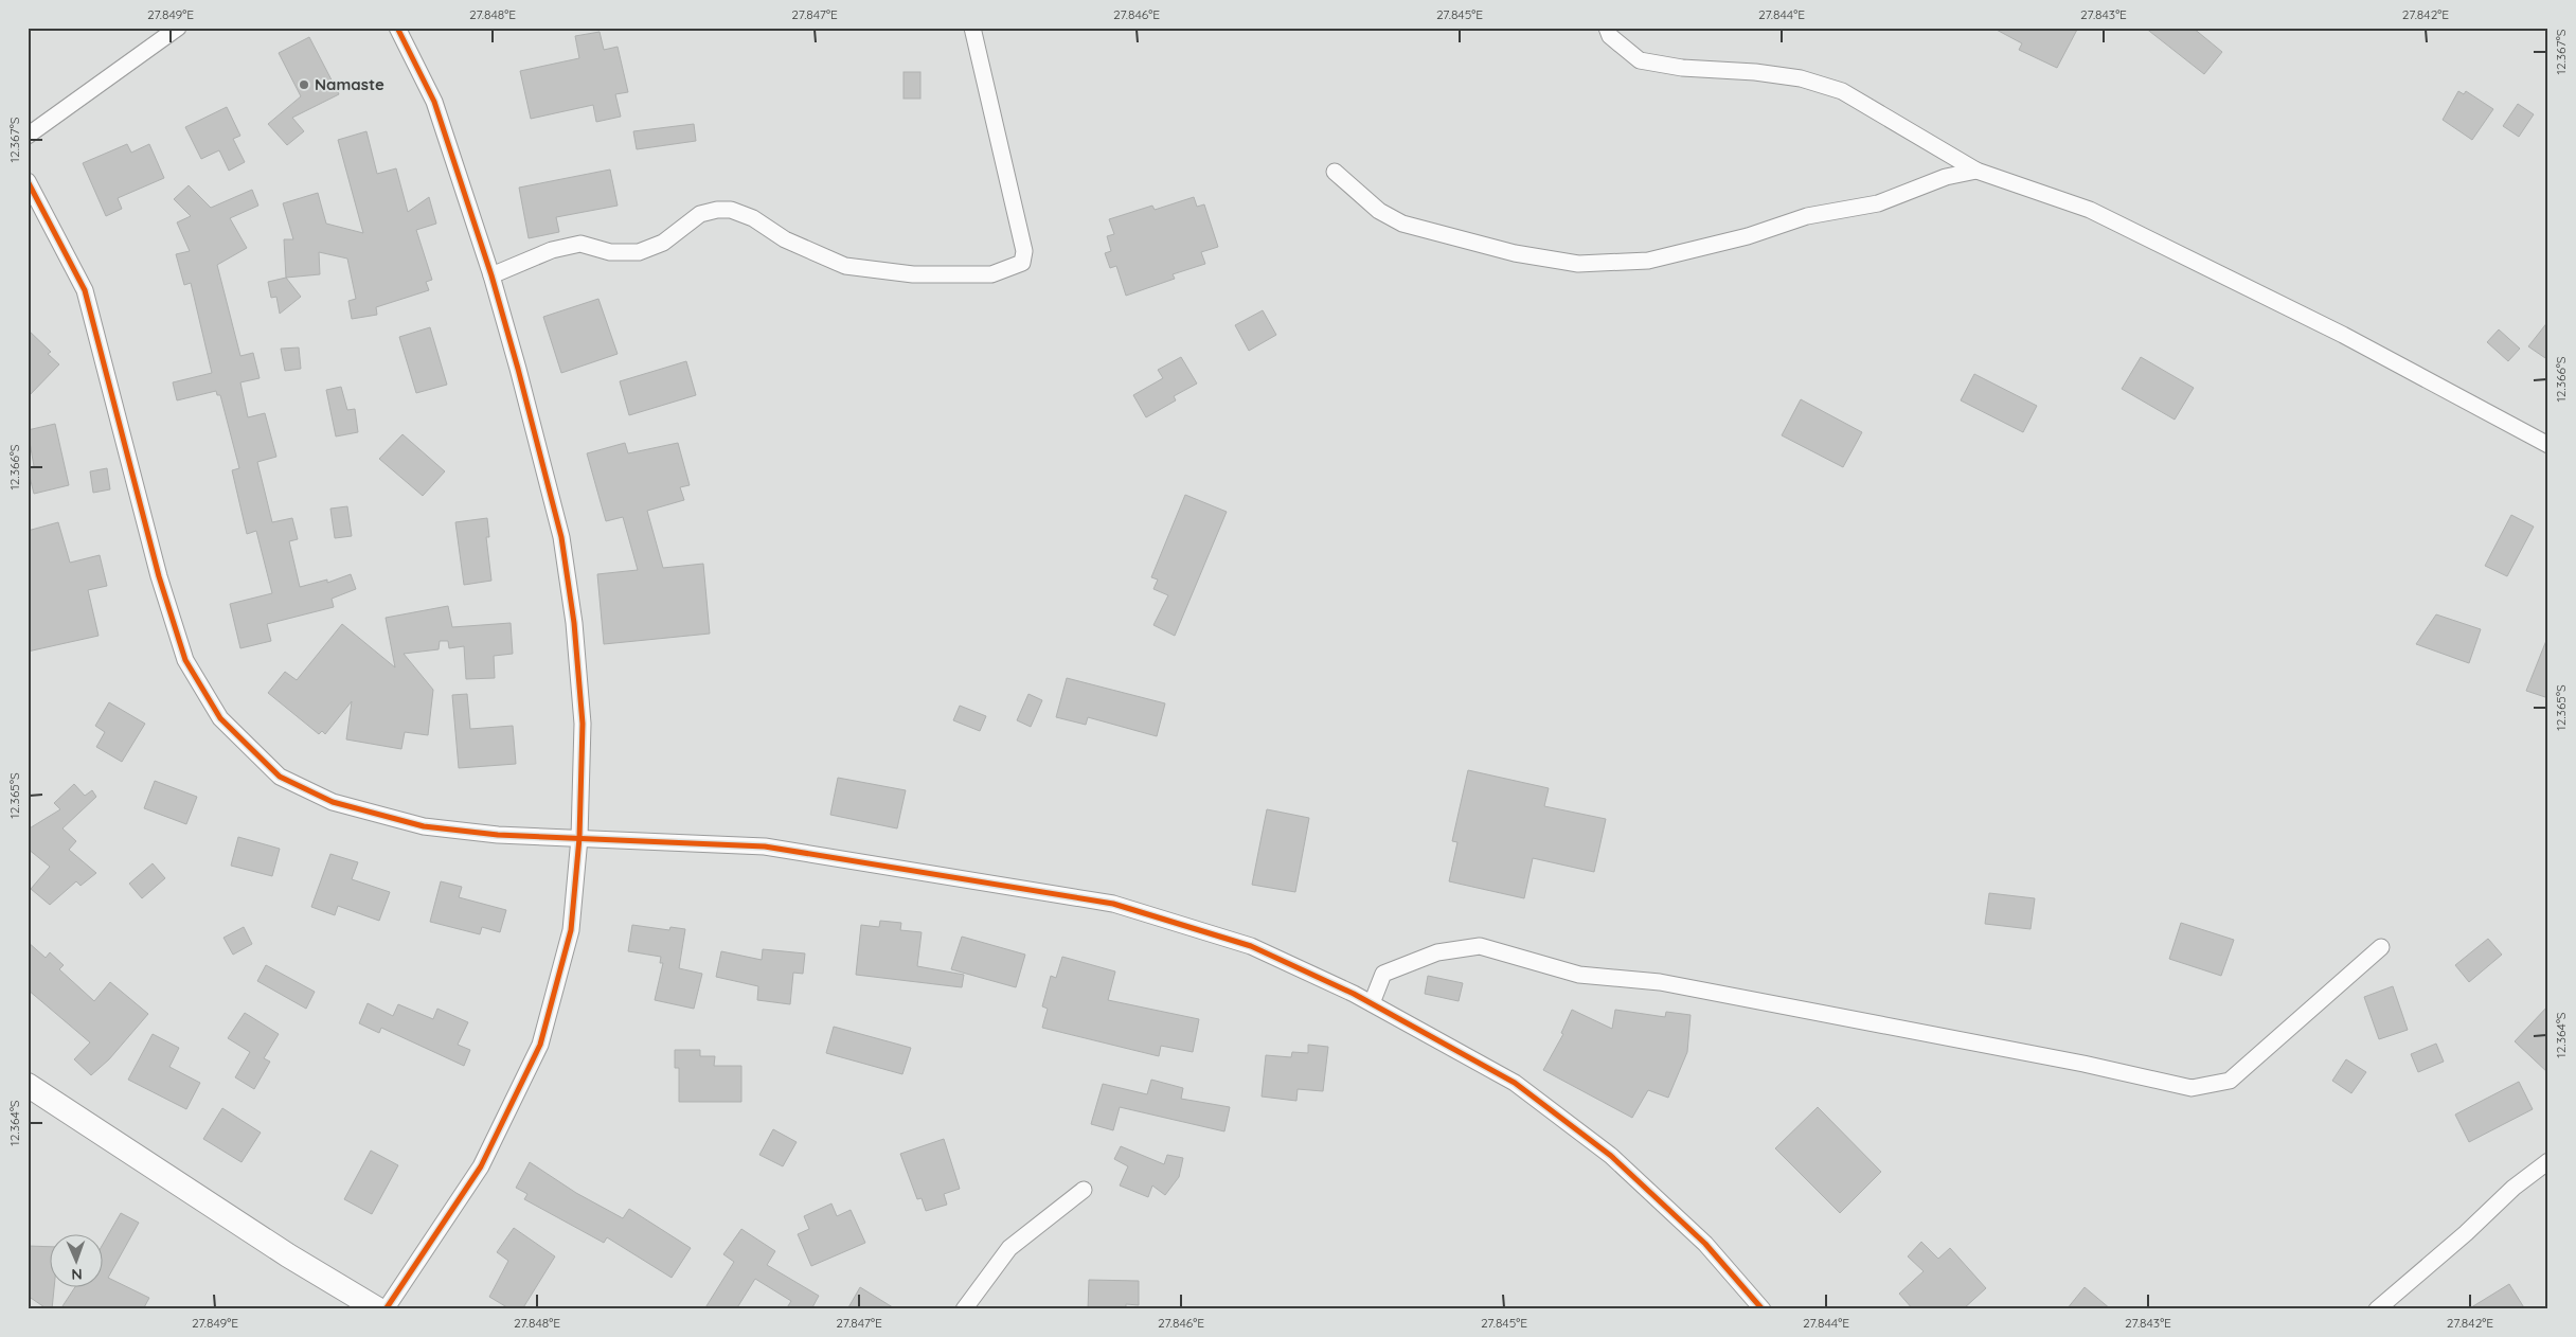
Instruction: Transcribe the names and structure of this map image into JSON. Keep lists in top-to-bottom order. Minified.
{"places":["Namaste"],"north":"bottom","coordinates":["27.849°E","27.848°E","27.847°E","27.846°E","27.845°E","27.844°E","27.843°E","27.842°E","12.367°S","12.366°S","12.365°S","12.364°S"]}
